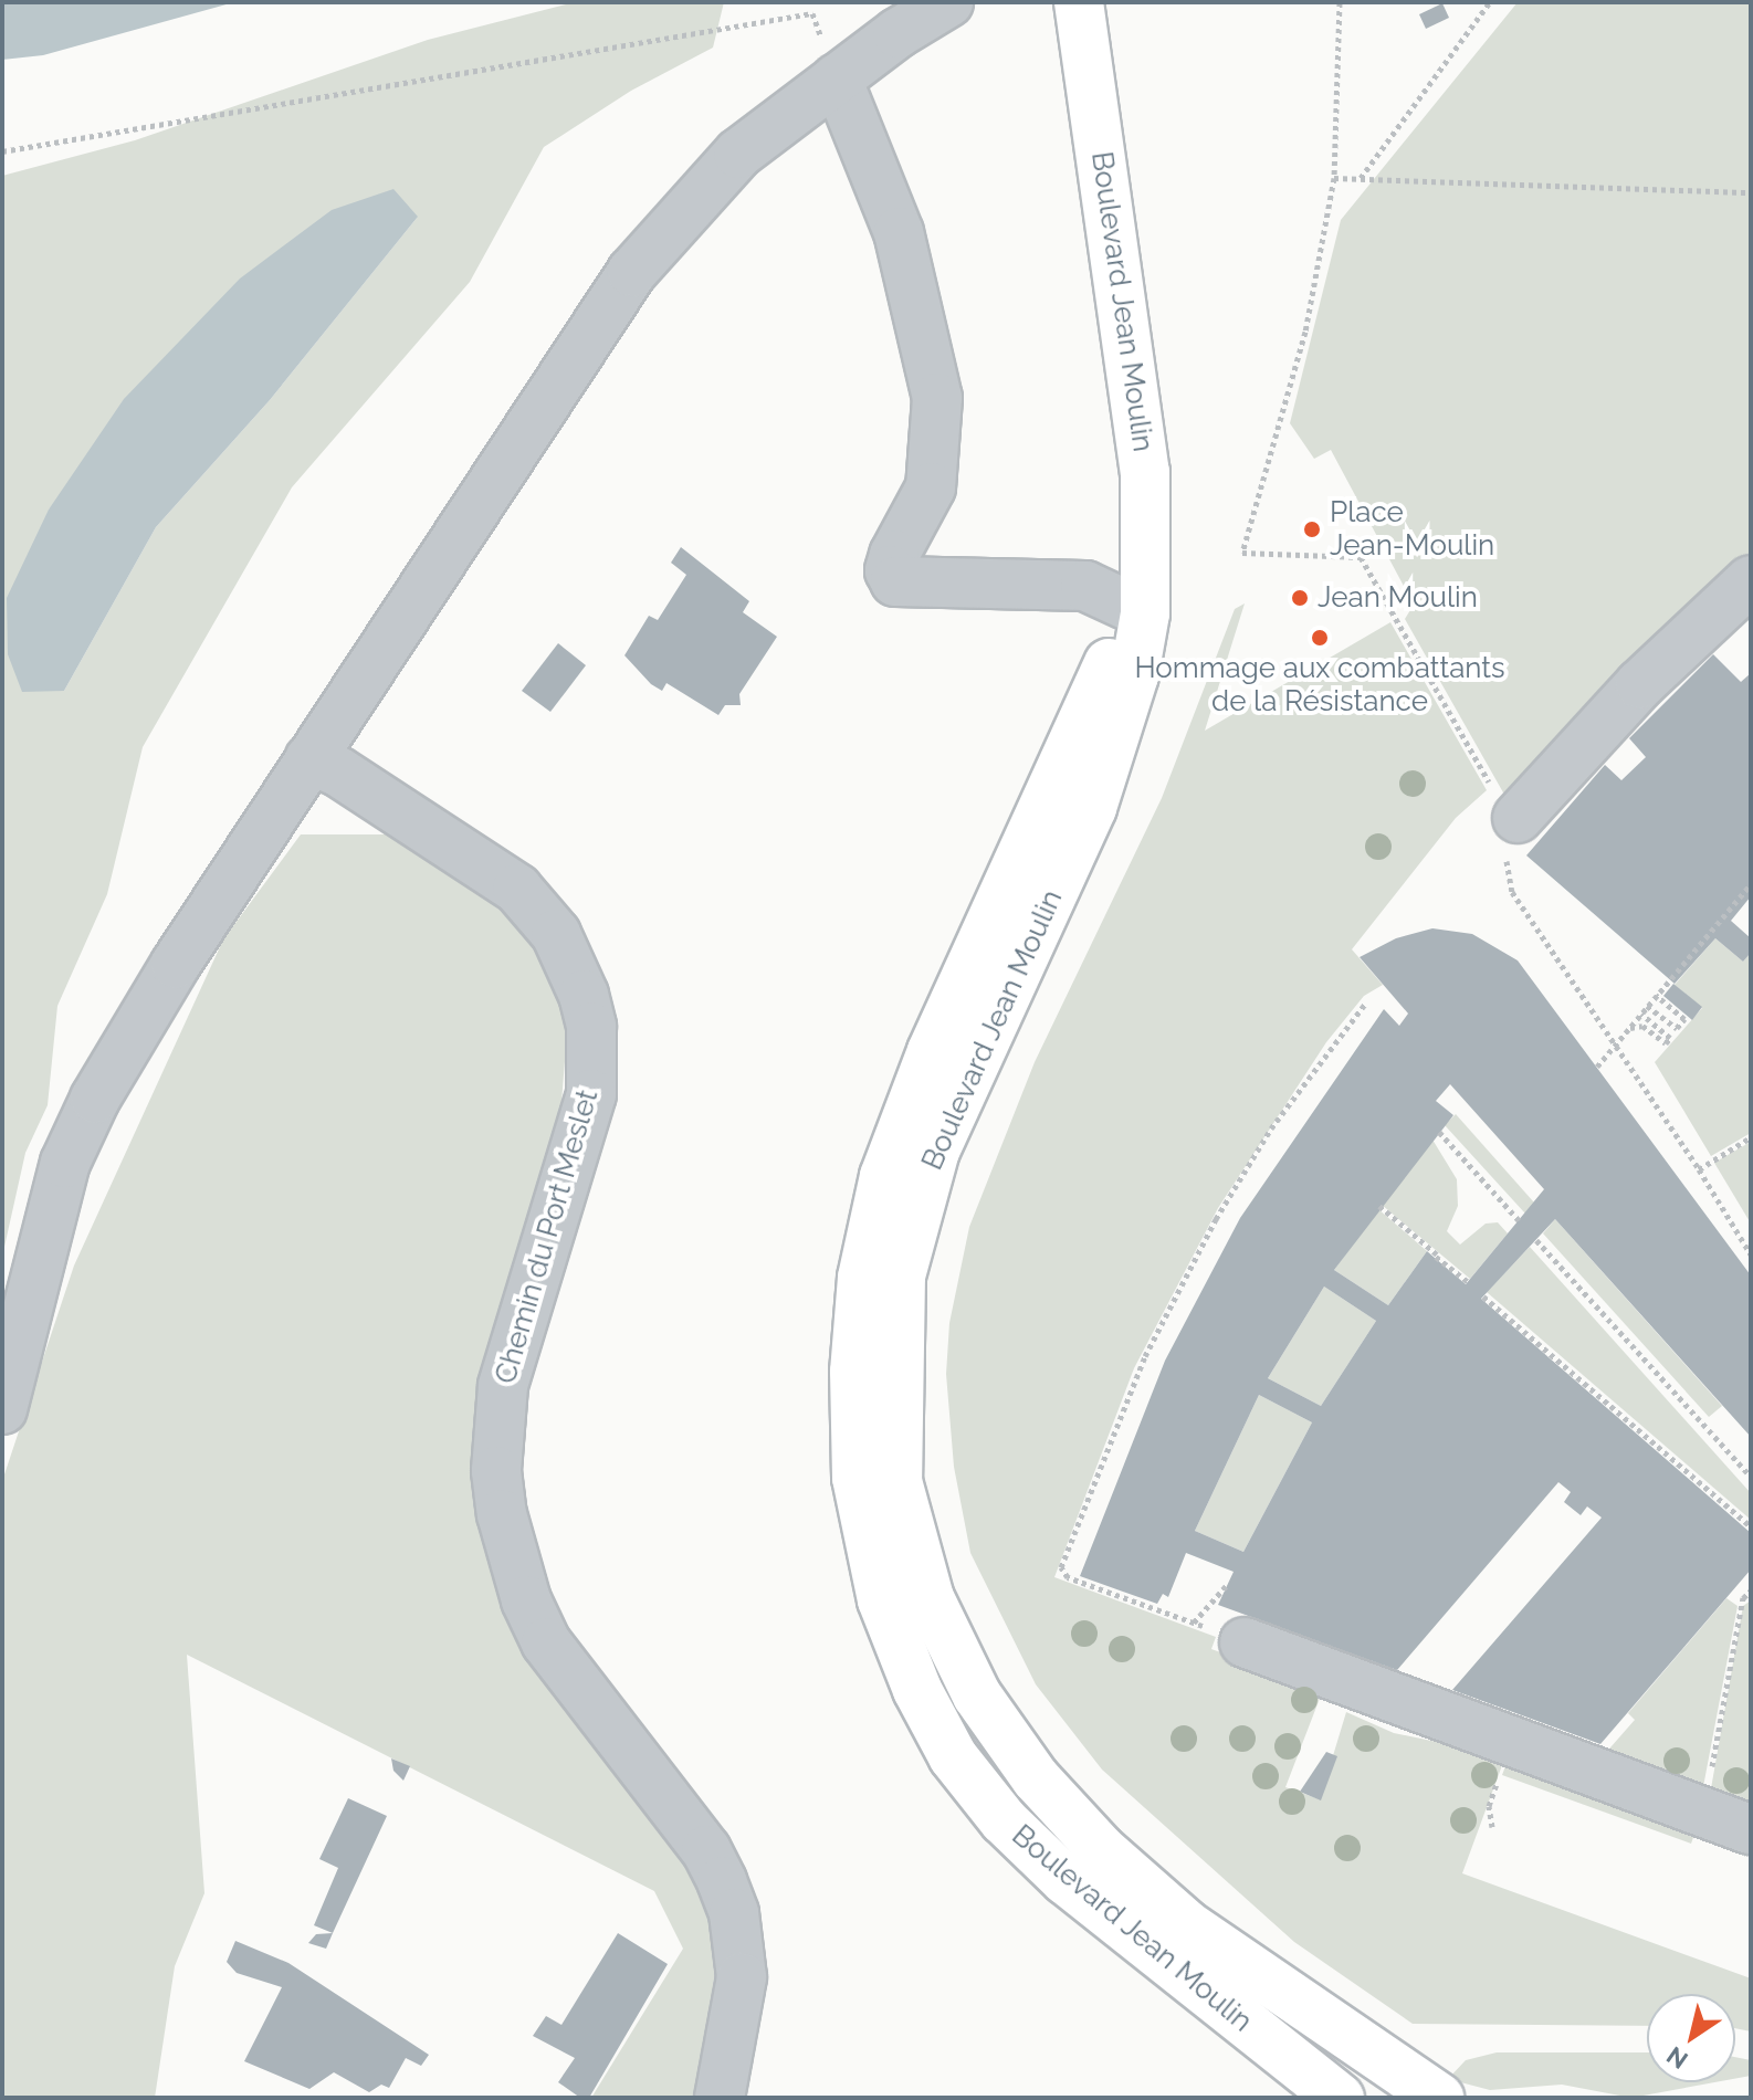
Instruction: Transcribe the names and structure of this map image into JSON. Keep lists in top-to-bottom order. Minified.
{"streets":{"main road":["Boulevard Jean Moulin"],"street":["Chemin du Port Meslet"]},"places":["Place Jean-Moulin","Jean Moulin","Hommage aux combattants de la Résistance"],"north":"bottom left"}
